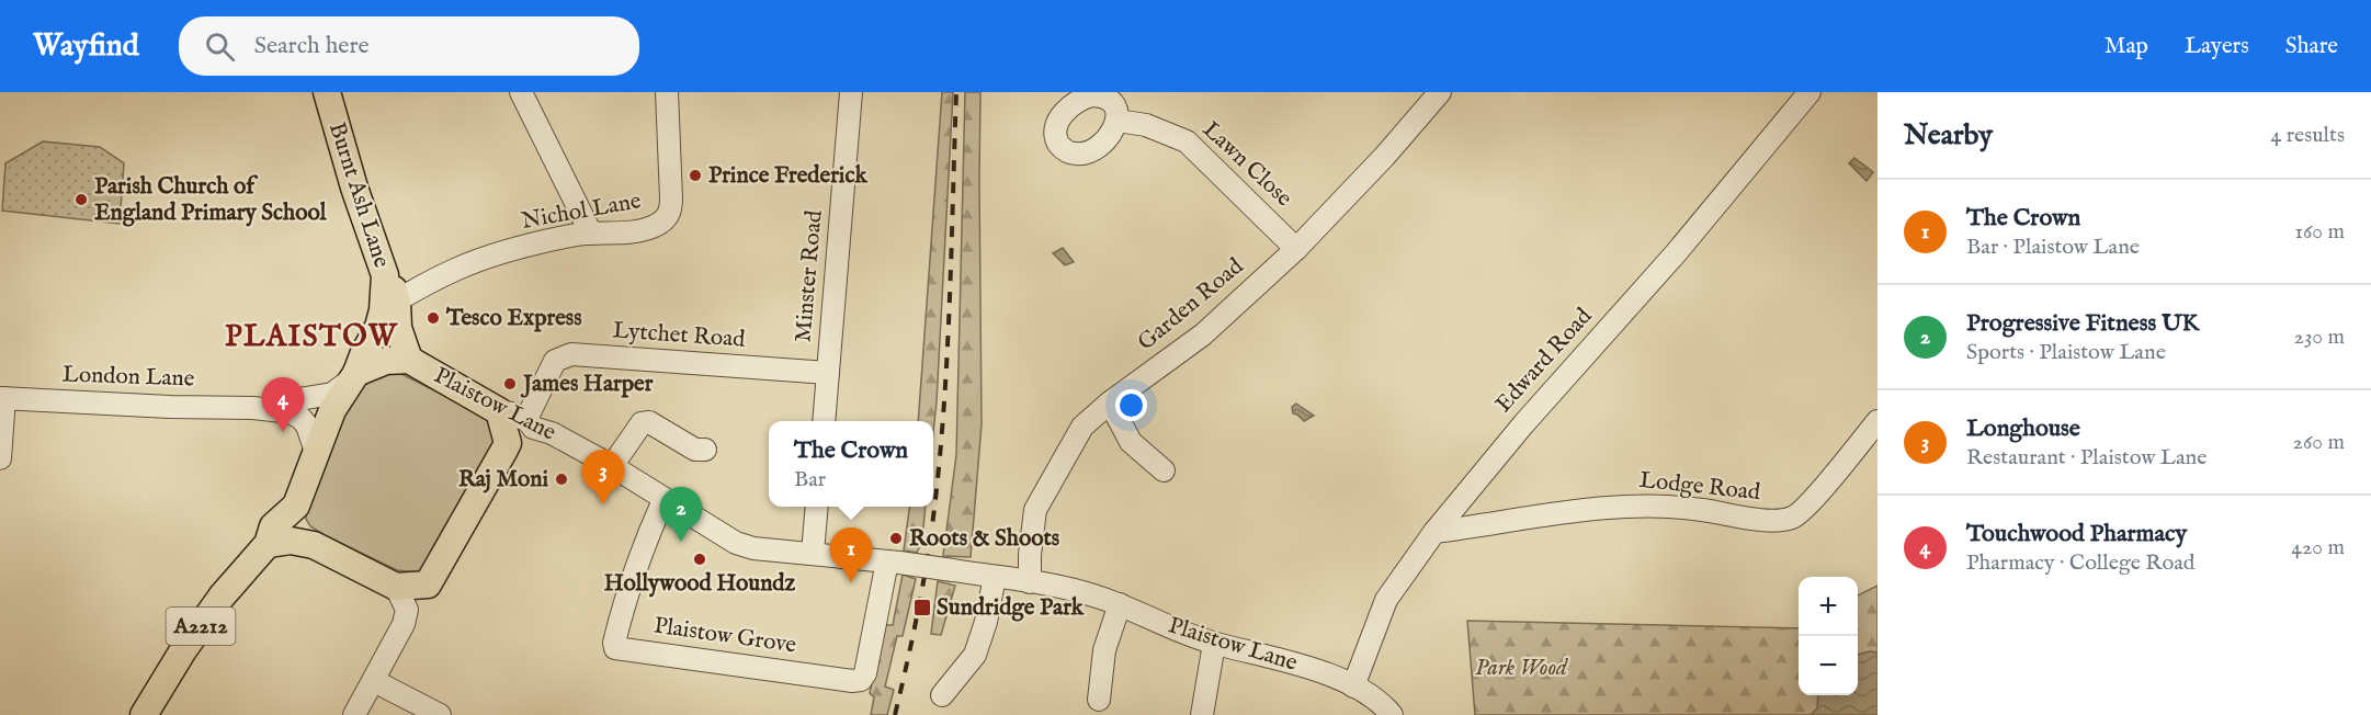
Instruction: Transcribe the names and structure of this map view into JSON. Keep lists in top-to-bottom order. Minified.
{"streets":{"main road":["Burnt Ash Lane","Plaistow Lane","A2212"],"street":["Lawn Close","Nichol Lane","Minster Road","Garden Road","Lytchet Road","Edward Road","London Lane","Lodge Road","Plaistow Grove"]},"crossings":[["Lawn Close","Garden Road"],["Burnt Ash Lane","Lytchet Road"],["Burnt Ash Lane","Plaistow Lane"],["Burnt Ash Lane","A2212"],["Nichol Lane","Plaistow Lane"],["Minster Road","Lytchet Road"],["Garden Road","Plaistow Lane"],["Lytchet Road","Plaistow Lane"],["Lytchet Road","A2212"],["Edward Road","Plaistow Lane"],["Edward Road","Lodge Road"],["Plaistow Lane","A2212"],["Plaistow Lane","Plaistow Grove"]],"districts":["PLAISTOW"],"parks":["Park Wood"],"places":{"other":["Prince Frederick","Parish Church of England Primary School","Tesco Express","James Harper","Raj Moni","Roots & Shoots","Hollywood Houndz"],"transit":["Sundridge Park"]},"page":{"header":"Wayfind","search":"Search here","nav":["Map","Layers","Share"],"heading":["Nearby","4 results"],"list":[{"mark":"1","name":"The Crown","note":"Bar · Plaistow Lane","value":"160 m"},{"mark":"2","name":"Progressive Fitness UK","note":"Sports · Plaistow Lane","value":"230 m"},{"mark":"3","name":"Longhouse","note":"Restaurant · Plaistow Lane","value":"260 m"},{"mark":"4","name":"Touchwood Pharmacy","note":"Pharmacy · College Road","value":"420 m"}],"pins":["4","3","2","1"],"popup":["The Crown","Bar"],"map_buttons":["+","−"]}}
